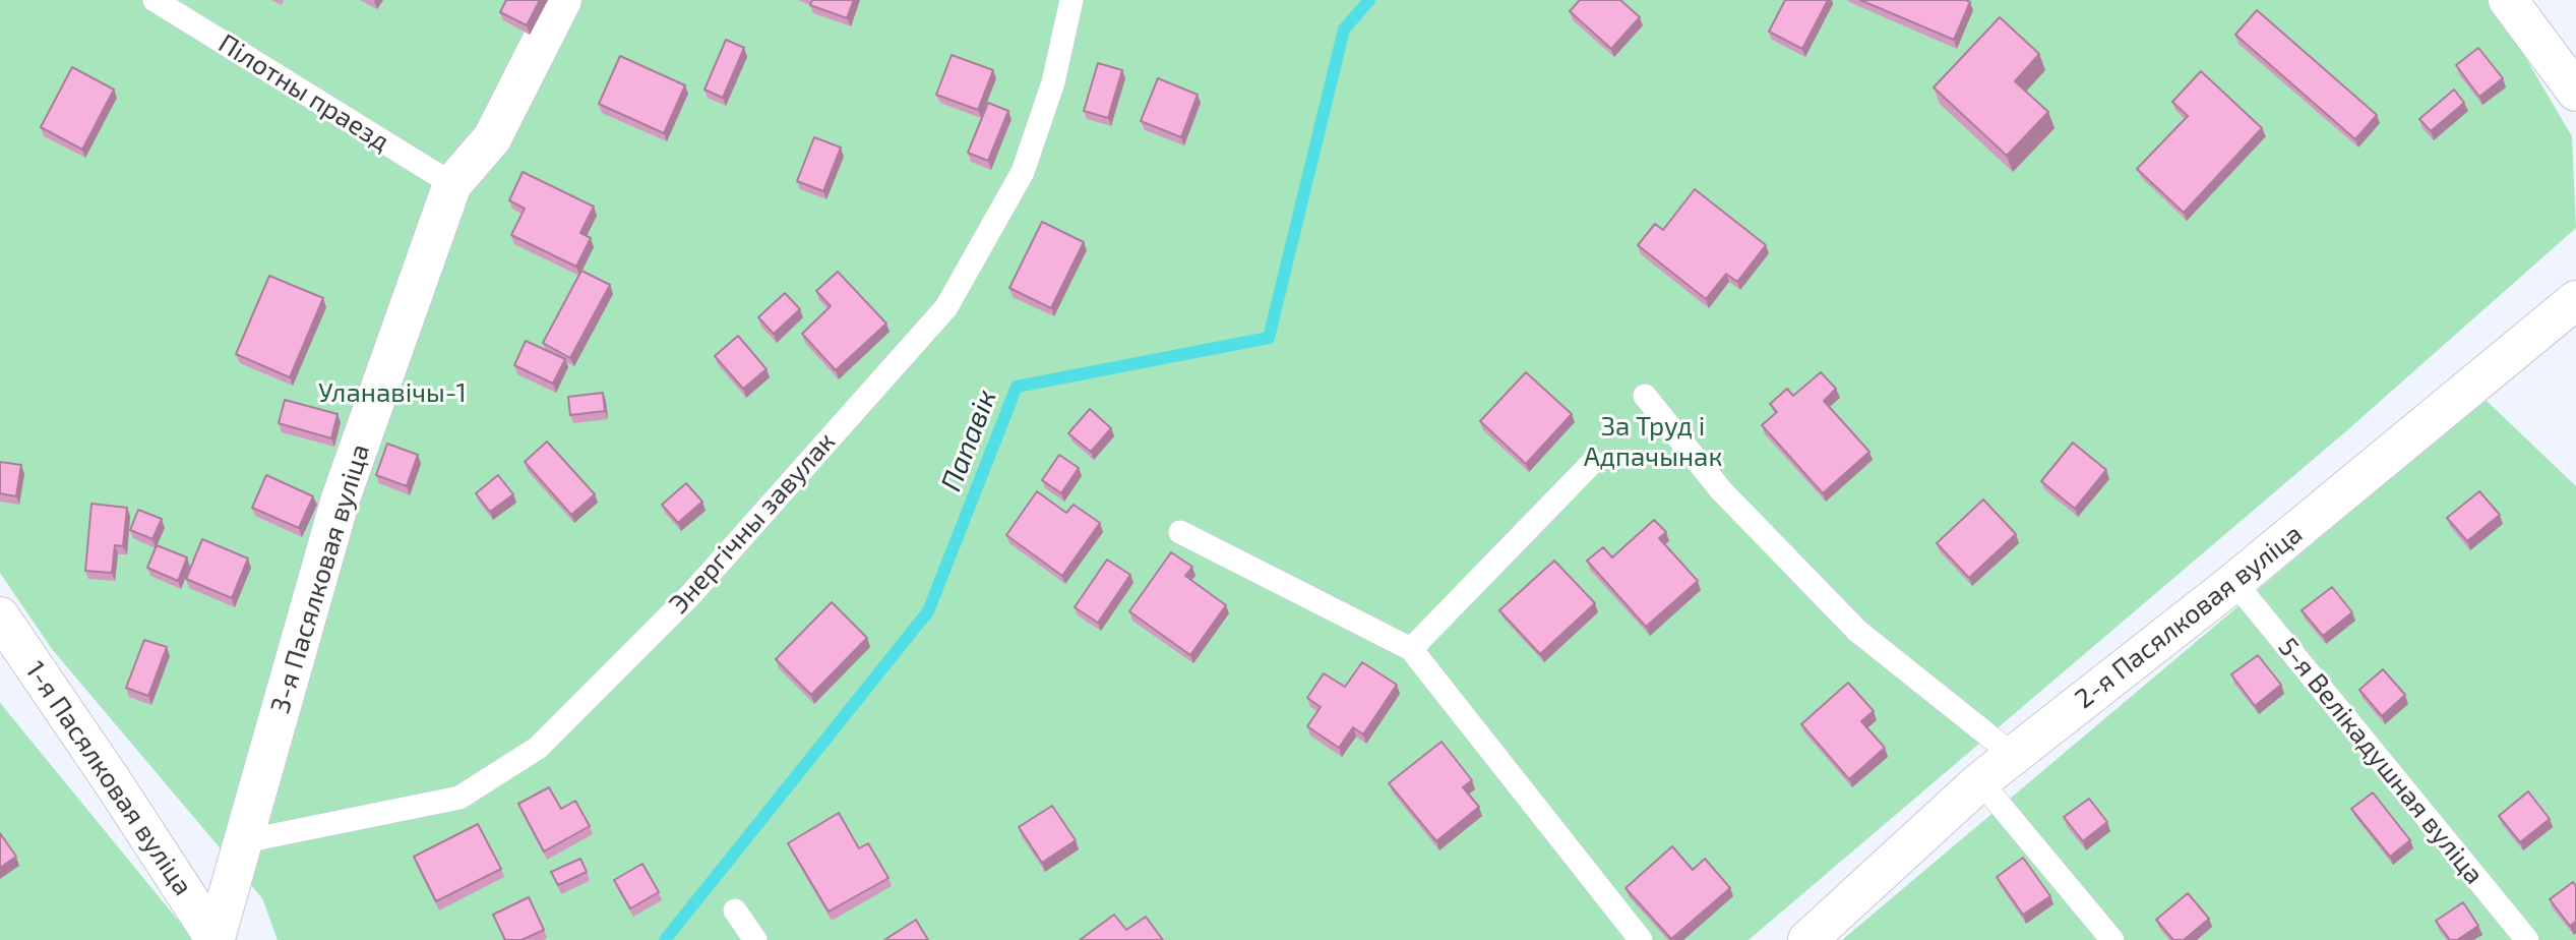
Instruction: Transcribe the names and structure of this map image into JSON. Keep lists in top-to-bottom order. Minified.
{"streets":{"street":["3-я Пасялковая вуліца","2-я Пасялковая вуліца","1-я Пасялковая вуліца"],"lane":["Пілотны праезд","Энергічны завулак","5-я Велікадушная вуліца"]},"crossings":[["Пілотны праезд","3-я Пасялковая вуліца"],["Энергічны завулак","3-я Пасялковая вуліца"],["3-я Пасялковая вуліца","1-я Пасялковая вуліца"],["2-я Пасялковая вуліца","5-я Велікадушная вуліца"]],"water":["Папавік"],"parks":["Уланавічы-1","За Труд і Адпачынак"]}
